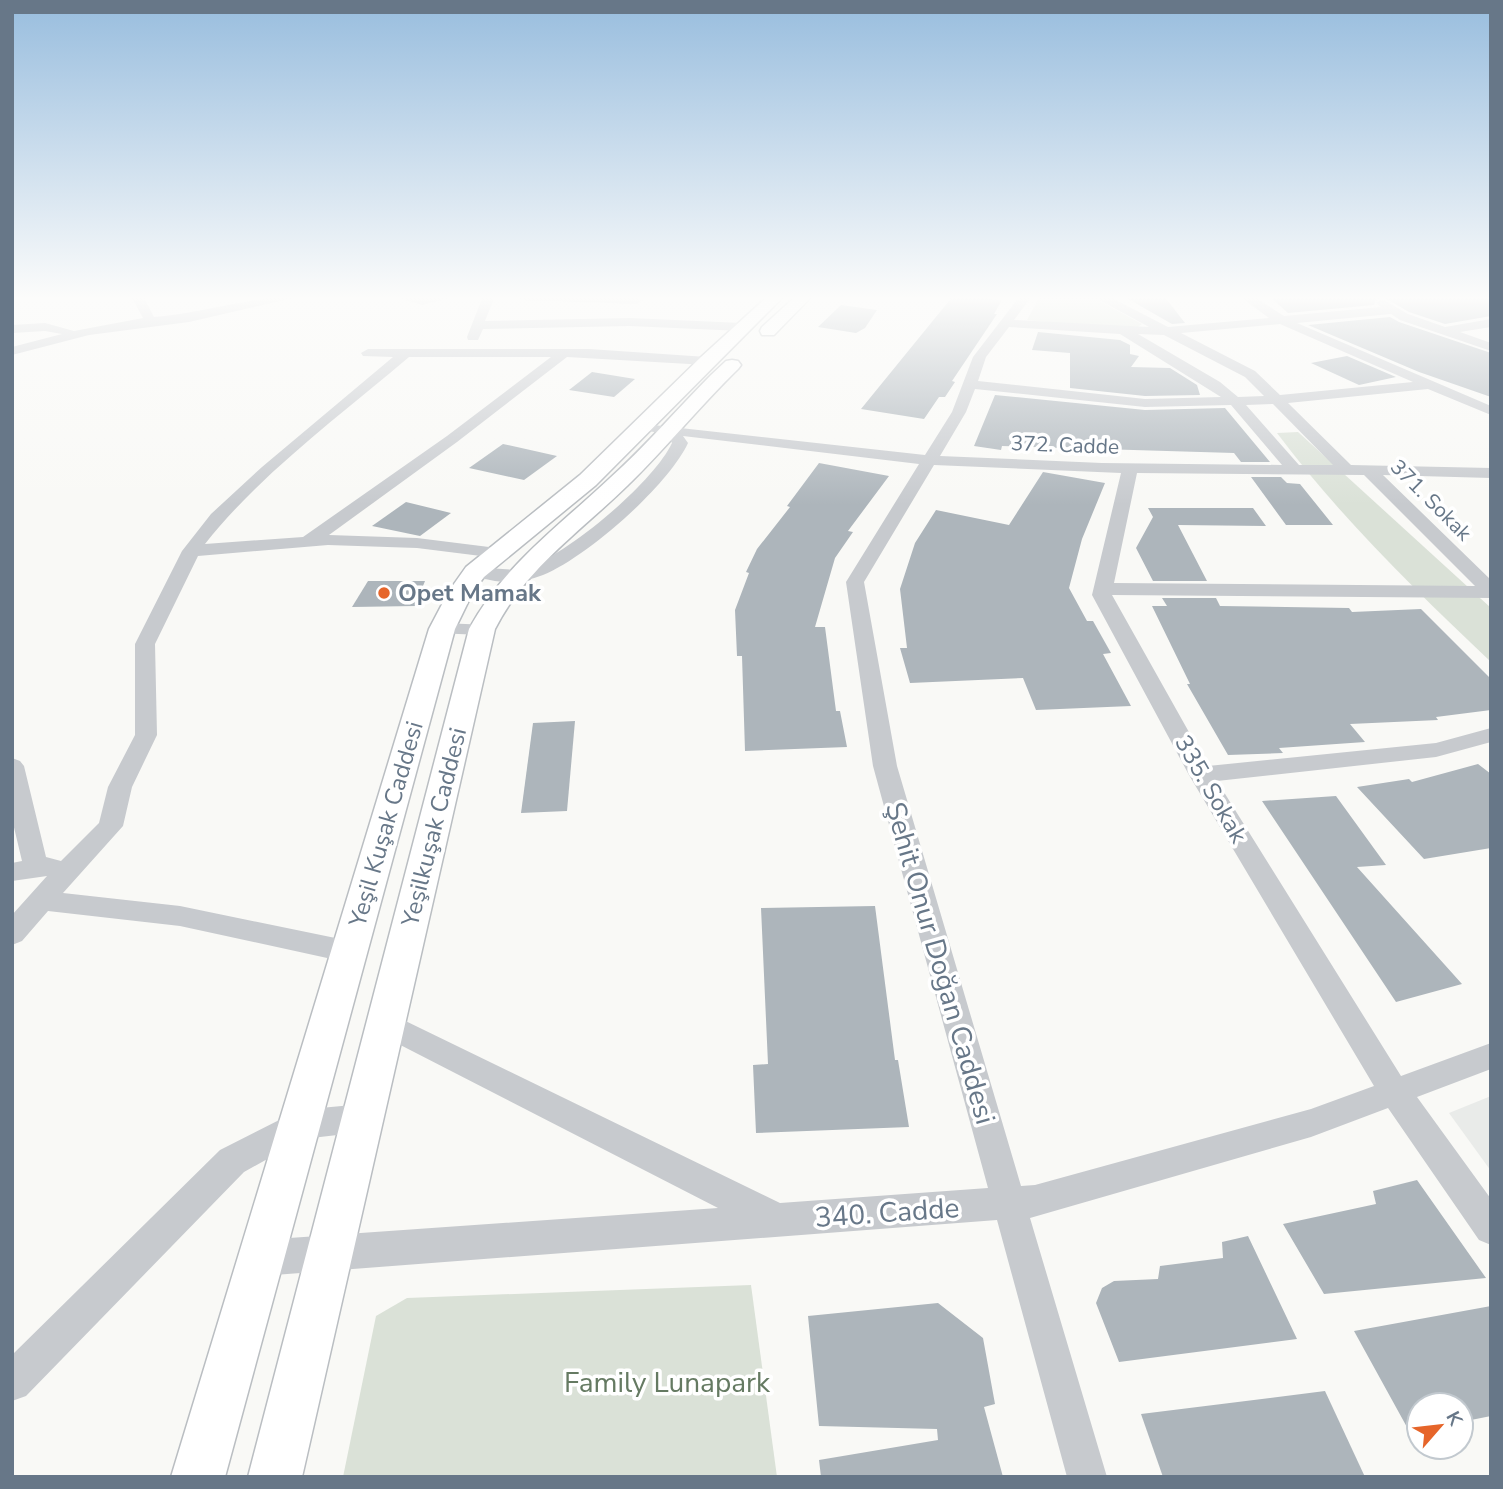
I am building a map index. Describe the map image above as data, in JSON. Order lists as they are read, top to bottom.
{
  "streets": {
    "main road": ["Yeşil Kuşak Caddesi", "Yeşilkuşak Caddesi"],
    "street": [
      "372. Cadde",
      "371. Sokak",
      "335. Sokak",
      "Şehit Onur Doğan Caddesi",
      "340. Cadde"
    ]
  },
  "crossings": [
    ["372. Cadde", "371. Sokak"],
    ["372. Cadde", "Yeşilkuşak Caddesi"],
    ["372. Cadde", "Şehit Onur Doğan Caddesi"],
    ["335. Sokak", "340. Cadde"],
    ["Yeşil Kuşak Caddesi", "Yeşilkuşak Caddesi"],
    ["Yeşil Kuşak Caddesi", "340. Cadde"],
    ["Yeşilkuşak Caddesi", "340. Cadde"],
    ["Şehit Onur Doğan Caddesi", "340. Cadde"]
  ],
  "parks": ["Family Lunapark"],
  "places": ["Opet Mamak"],
  "north": "top right"
}
